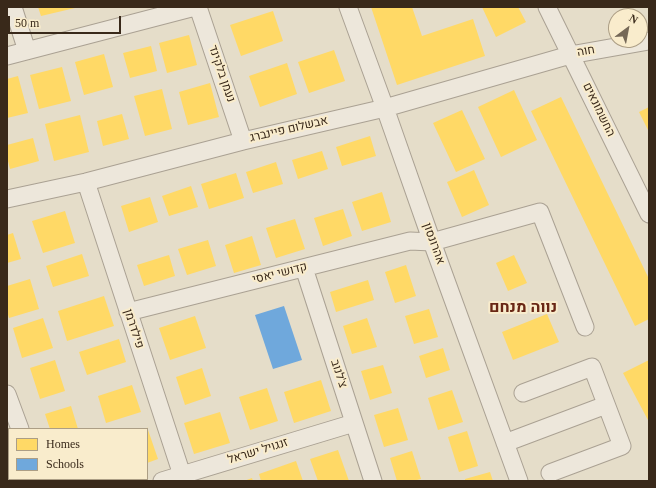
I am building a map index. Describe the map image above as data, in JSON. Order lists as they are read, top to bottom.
{
  "streets": {
    "street": [
      "חוה",
      "נעמן בלקינד",
      "החשמונאים",
      "אבשלום פיינברג",
      "אהרונסון",
      "קדושי יאסי",
      "פילדרמן",
      "צ'לנוב",
      "זנגויל ישראל"
    ]
  },
  "crossings": [
    ["חוה", "החשמונאים"],
    ["חוה", "אבשלום פיינברג"],
    ["נעמן בלקינד", "אבשלום פיינברג"],
    ["החשמונאים", "אבשלום פיינברג"],
    ["אבשלום פיינברג", "אהרונסון"],
    ["אבשלום פיינברג", "פילדרמן"],
    ["אהרונסון", "קדושי יאסי"],
    ["קדושי יאסי", "פילדרמן"],
    ["קדושי יאסי", "צ'לנוב"],
    ["פילדרמן", "זנגויל ישראל"],
    ["צ'לנוב", "זנגויל ישראל"]
  ],
  "districts": ["נווה מנחם"],
  "legend": ["Homes", "Schools"],
  "scale_bar": "50 m",
  "north": "top right"
}
